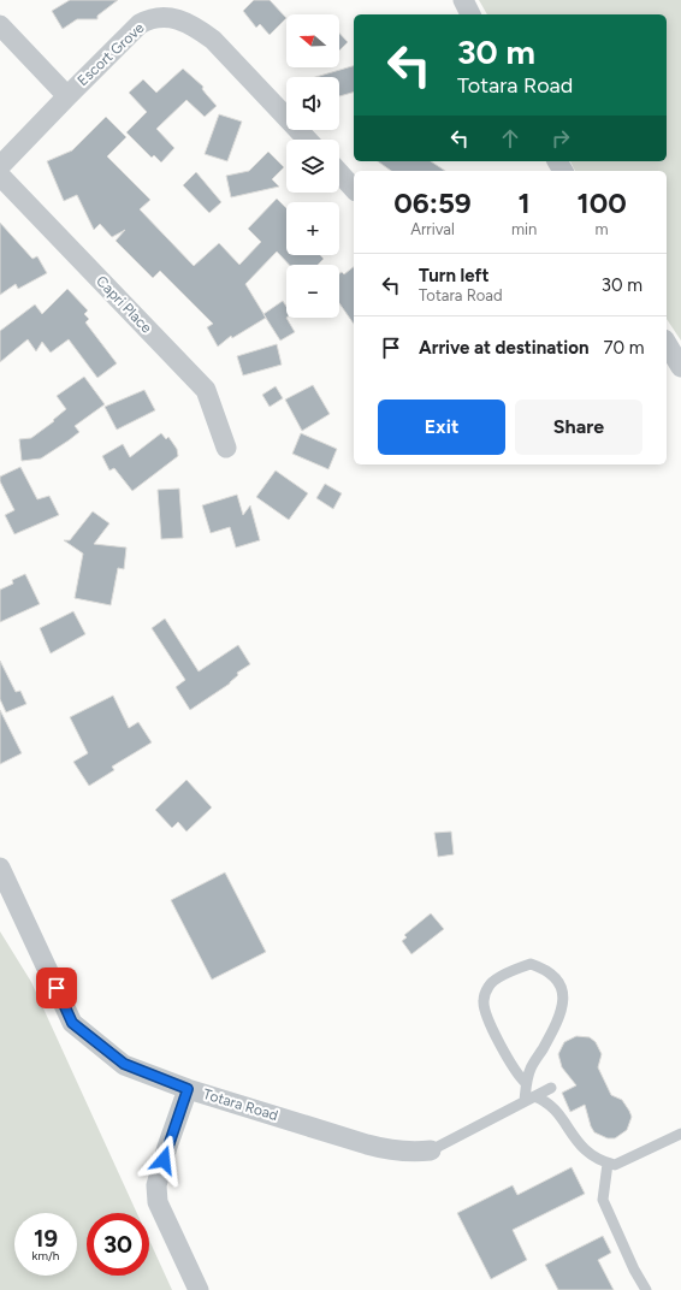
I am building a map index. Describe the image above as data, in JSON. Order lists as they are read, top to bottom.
{
  "streets": {
    "street": ["Escort Grove", "Capri Place", "Totara Road"]
  },
  "north": "left",
  "page": {
    "map_buttons": ["+", "−"],
    "turn": ["30 m", "Totara Road"],
    "eta": [
      "06:59",
      "Arrival",
      "1",
      "min",
      "100",
      "m"
    ],
    "list": [
      {
        "name": "Turn left",
        "note": "Totara Road",
        "value": "30 m"
      },
      {
        "name": "Arrive at destination",
        "value": "70 m"
      }
    ],
    "buttons": ["Exit", "Share"],
    "speed": "19 km/h",
    "limit": "30"
  }
}
